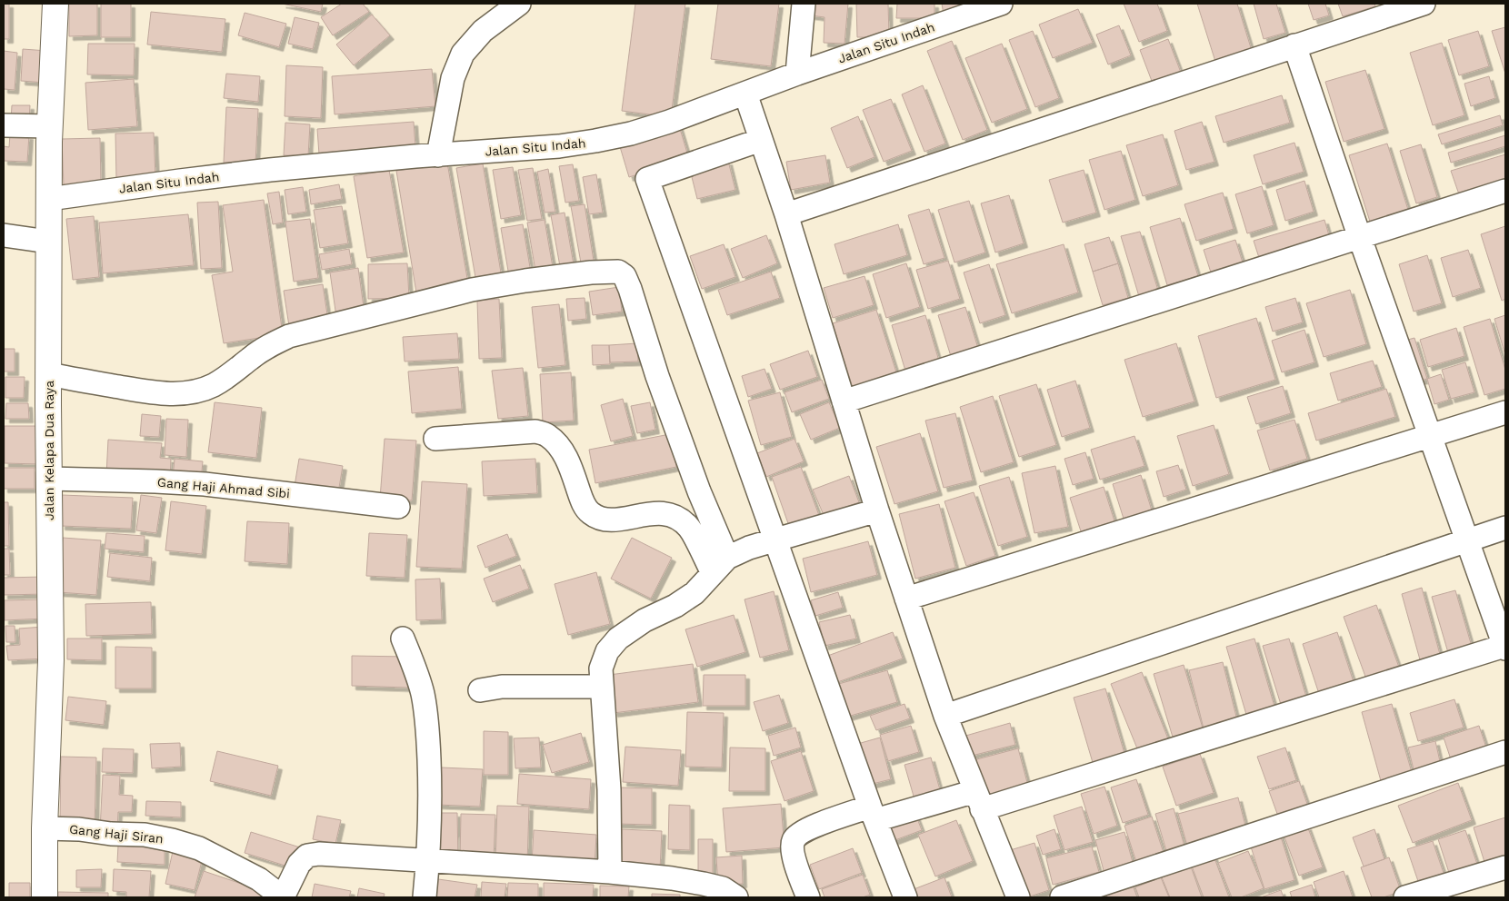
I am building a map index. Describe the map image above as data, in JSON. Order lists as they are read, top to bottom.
{
  "streets": {
    "main road": ["Jalan Kelapa Dua Raya"],
    "street": ["Jalan Situ Indah", "Gang Haji Ahmad Sibi", "Gang Haji Siran"]
  },
  "crossings": [
    ["Jalan Situ Indah", "Jalan Kelapa Dua Raya"],
    ["Jalan Kelapa Dua Raya", "Gang Haji Ahmad Sibi"],
    ["Jalan Kelapa Dua Raya", "Gang Haji Siran"]
  ]
}
